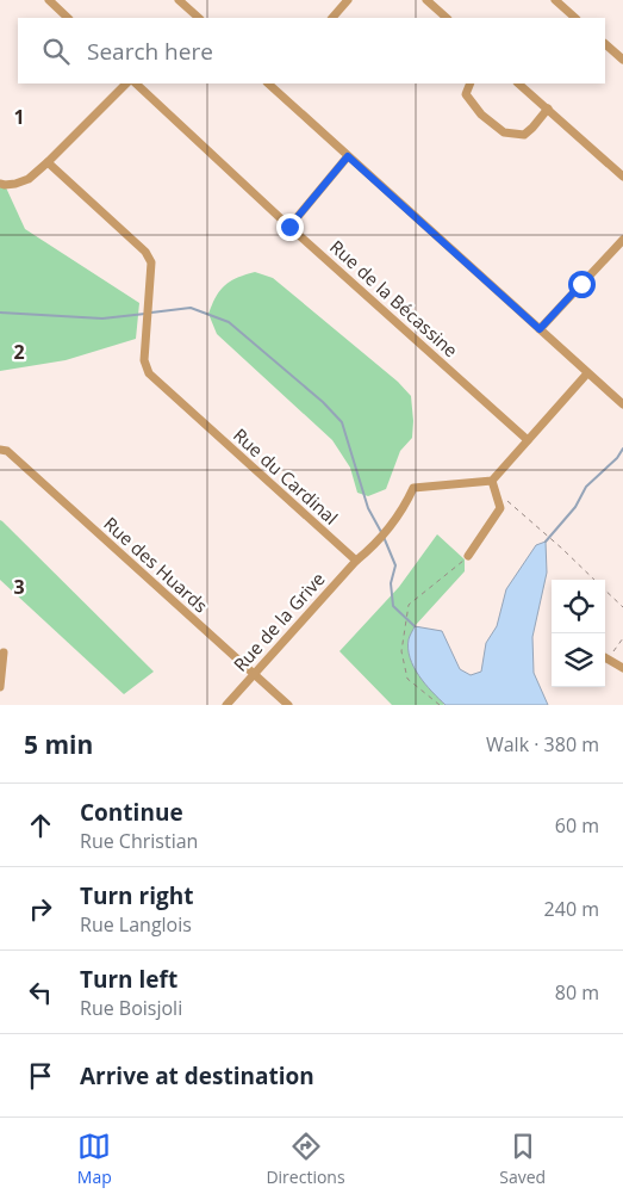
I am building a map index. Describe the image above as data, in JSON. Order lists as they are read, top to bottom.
{
  "streets": {
    "street": [
      "Rue de la Bécassine",
      "Rue du Cardinal",
      "Rue des Huards",
      "Rue de la Grive"
    ]
  },
  "crossings": [
    ["Rue du Cardinal", "Rue de la Grive"],
    ["Rue des Huards", "Rue de la Grive"]
  ],
  "page": {
    "search": "Search here",
    "heading": ["5 min", "Walk · 380 m"],
    "list": [
      ["Continue", "Rue Christian", "60 m"],
      ["Turn right", "Rue Langlois", "240 m"],
      ["Turn left", "Rue Boisjoli", "80 m"],
      "Arrive at destination"
    ],
    "nav": ["Map", "Directions", "Saved"]
  },
  "grid": {
    "rows": ["1", "2", "3"]
  }
}
